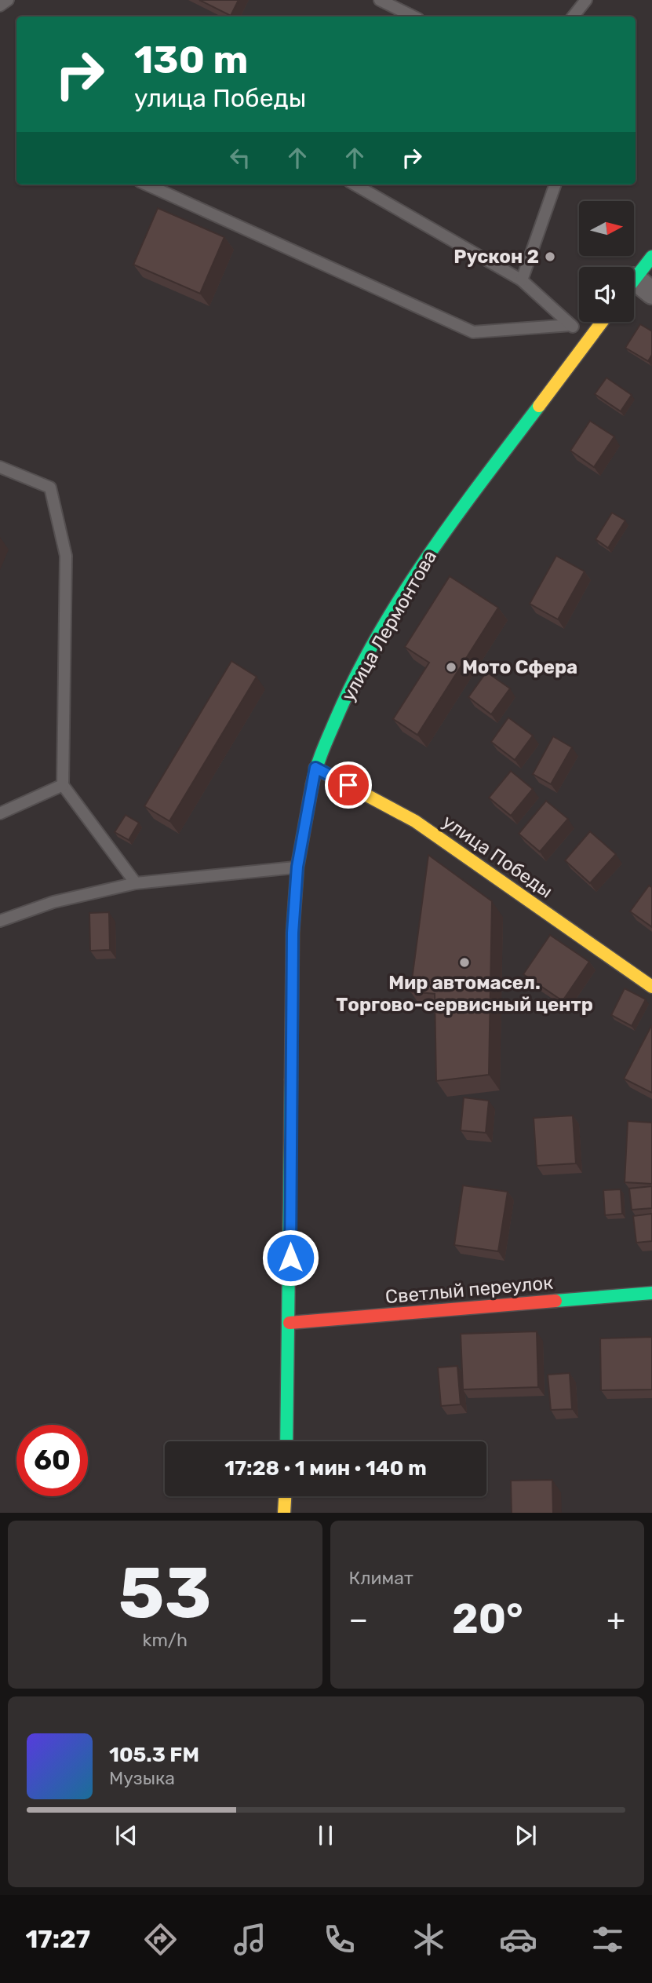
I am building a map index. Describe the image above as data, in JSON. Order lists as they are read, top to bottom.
{
  "streets": {
    "main road": ["улица Лермонтова", "улица Победы", "Светлый переулок"]
  },
  "crossings": [
    ["улица Лермонтова", "улица Победы"],
    ["улица Лермонтова", "Светлый переулок"]
  ],
  "places": ["Рускон 2", "Мото Сфера", "Мир автомасел. Торгово-сервисный центр"],
  "north": "right",
  "page": {
    "turn": ["130 m", "улица Победы"],
    "limit": "60",
    "trip": "17:28 · 1 мин · 140 m",
    "tile": [
      ["53", "km/h"],
      "Климат"
    ],
    "heat": ["−", "20°", "+"],
    "song": ["105.3 FM", "Музыка"],
    "tabs": "17:27"
  }
}
